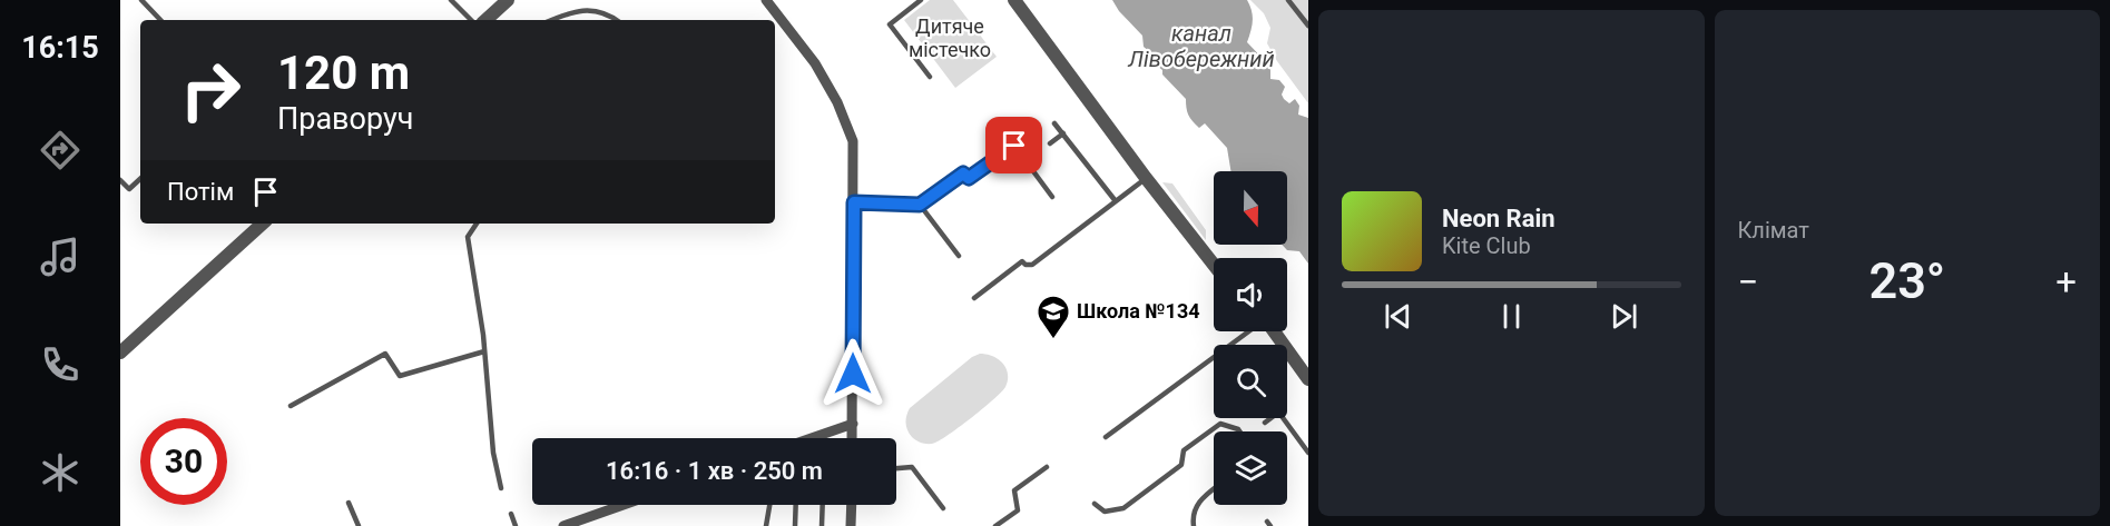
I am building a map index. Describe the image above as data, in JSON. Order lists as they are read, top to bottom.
{
  "water": ["канал Лівобережний"],
  "parks": ["Дитяче містечко"],
  "places": {
    "school or university": ["Школа №134"]
  },
  "north": "bottom",
  "page": {
    "tabs": "16:15",
    "tile": "Клімат",
    "turn": ["120 m", "Праворуч"],
    "then": "Потім",
    "song": ["Neon Rain", "Kite Club"],
    "heat": ["−", "23°", "+"],
    "limit": "30",
    "trip": "16:16 · 1 хв · 250 m"
  }
}
